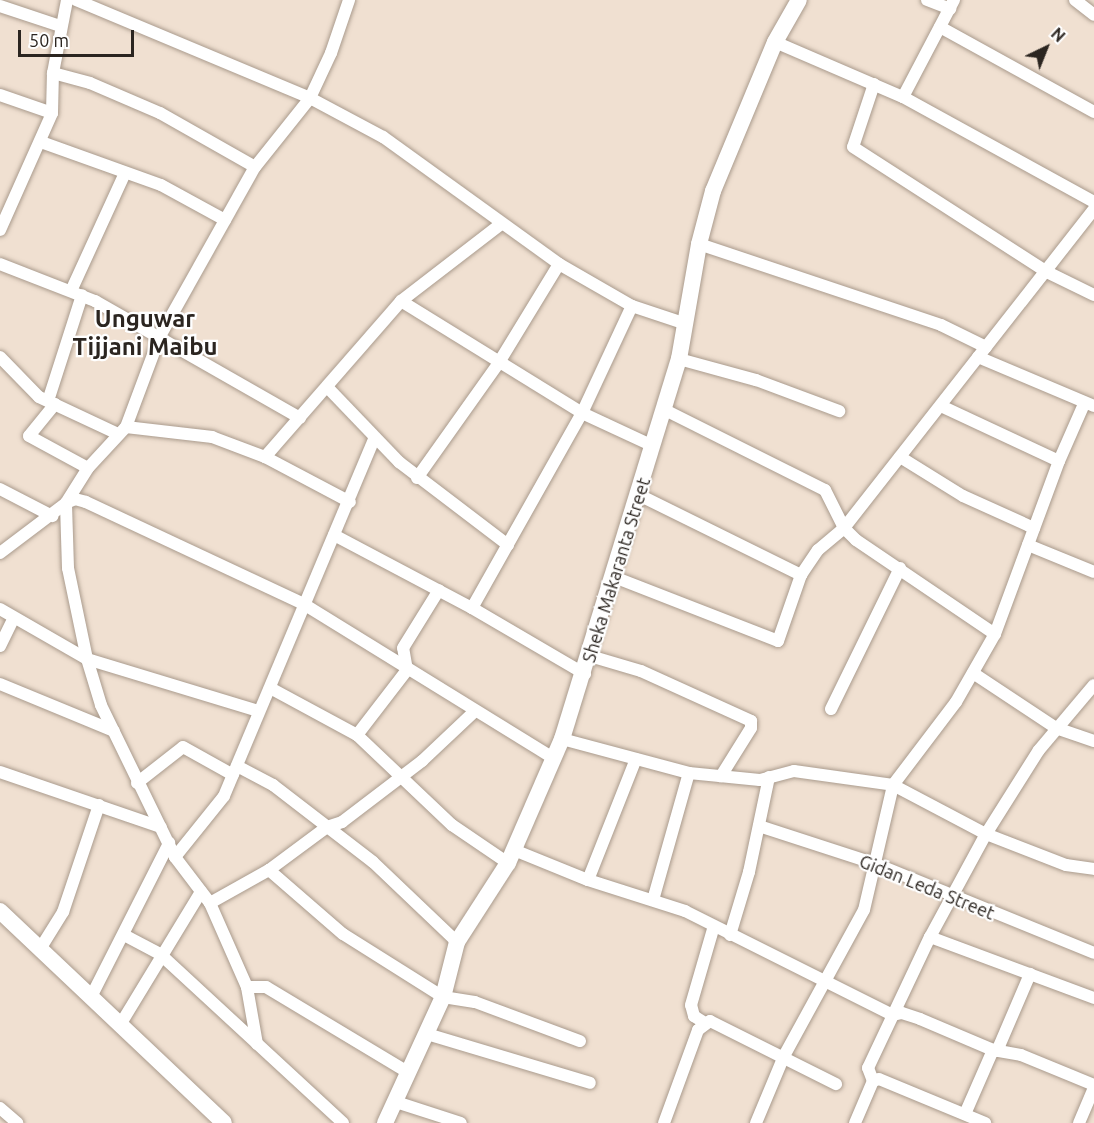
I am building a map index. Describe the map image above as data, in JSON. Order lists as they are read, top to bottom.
{
  "streets": {
    "street": ["Sheka Makaranta Street", "Gidan Leda Street"]
  },
  "districts": ["Unguwar Tijjani Maibu"],
  "scale_bar": "50 m",
  "north": "top right"
}
